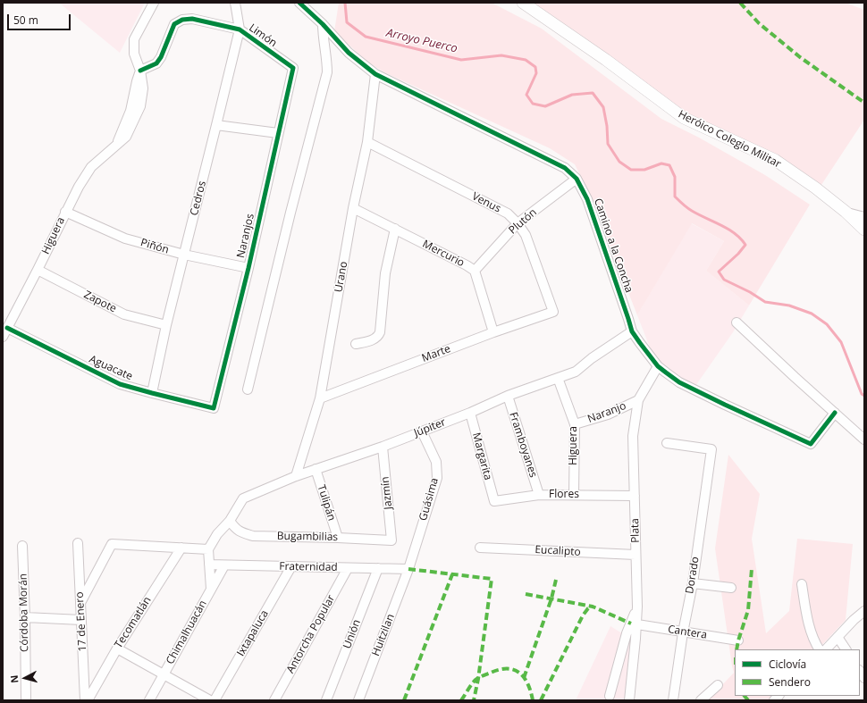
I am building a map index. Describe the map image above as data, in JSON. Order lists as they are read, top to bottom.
{
  "streets": {
    "street": [
      "Limón",
      "Heróico Colegio Militar",
      "Cedros",
      "Venus",
      "Plutón",
      "Higuera",
      "Naranjos",
      "Camino a la Concha",
      "Piñón",
      "Mercurio",
      "Urano",
      "Zapote",
      "Marte",
      "Aguacate",
      "Naranjo",
      "Júpiter",
      "Framboyanes",
      "Margarita",
      "Jazmín",
      "Flores",
      "Guásima",
      "Tulipán",
      "Plata",
      "Bugambilias",
      "Eucalipto",
      "Fraternidad",
      "Dorado",
      "Córdoba Morán",
      "17 de Enero",
      "Tecomatlán",
      "Chimalhuacán",
      "Cantera",
      "Ixtapaluca",
      "Antorcha Popular",
      "Unión",
      "Huitzilan"
    ]
  },
  "crossings": [
    ["Limón", "Cedros"],
    ["Limón", "Higuera"],
    ["Limón", "Naranjos"],
    ["Cedros", "Piñón"],
    ["Cedros", "Zapote"],
    ["Cedros", "Aguacate"],
    ["Venus", "Plutón"],
    ["Venus", "Urano"],
    ["Venus", "Marte"],
    ["Plutón", "Camino a la Concha"],
    ["Plutón", "Mercurio"],
    ["Higuera", "Piñón"],
    ["Higuera", "Zapote"],
    ["Higuera", "Aguacate"],
    ["Higuera", "Naranjo"],
    ["Higuera", "Júpiter"],
    ["Higuera", "Flores"],
    ["Naranjos", "Piñón"],
    ["Naranjos", "Aguacate"],
    ["Camino a la Concha", "Urano"],
    ["Camino a la Concha", "Júpiter"],
    ["Camino a la Concha", "Plata"],
    ["Mercurio", "Urano"],
    ["Mercurio", "Marte"],
    ["Urano", "Marte"],
    ["Urano", "Júpiter"],
    ["Naranjo", "Plata"],
    ["Júpiter", "Framboyanes"],
    ["Júpiter", "Margarita"],
    ["Júpiter", "Jazmín"],
    ["Júpiter", "Guásima"],
    ["Júpiter", "Tulipán"],
    ["Júpiter", "Bugambilias"],
    ["Framboyanes", "Flores"],
    ["Margarita", "Flores"],
    ["Jazmín", "Bugambilias"],
    ["Flores", "Plata"],
    ["Guásima", "Fraternidad"],
    ["Guásima", "Huitzilan"],
    ["Tulipán", "Bugambilias"],
    ["Plata", "Eucalipto"],
    ["Plata", "Cantera"],
    ["Fraternidad", "Chimalhuacán"],
    ["Fraternidad", "Ixtapaluca"],
    ["Fraternidad", "Antorcha Popular"],
    ["Fraternidad", "Unión"],
    ["Fraternidad", "Huitzilan"],
    ["Dorado", "Cantera"]
  ],
  "water": ["Arroyo Puerco"],
  "legend": ["Ciclovía", "Sendero"],
  "scale_bar": "50 m",
  "north": "left"
}
